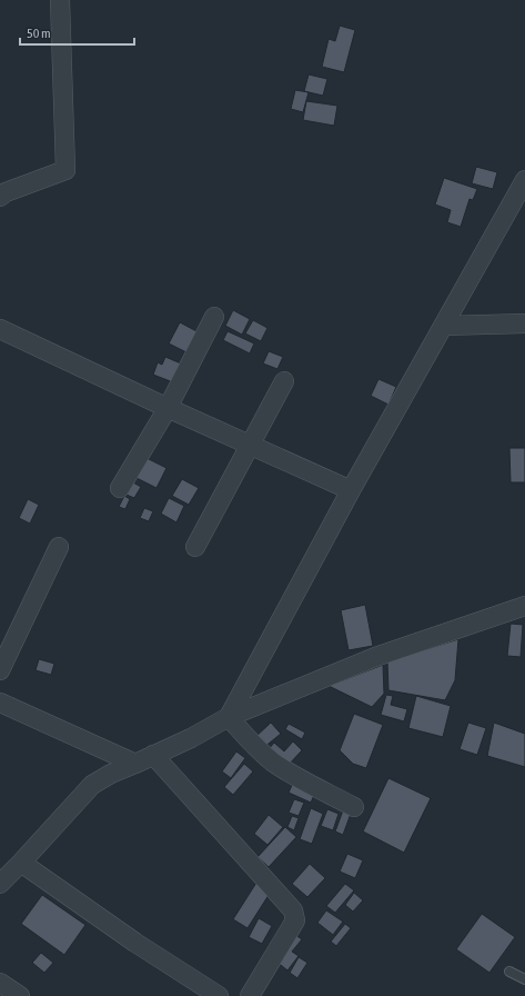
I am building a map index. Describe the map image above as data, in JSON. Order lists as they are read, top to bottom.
{
  "scale_bar": "50 m"
}
